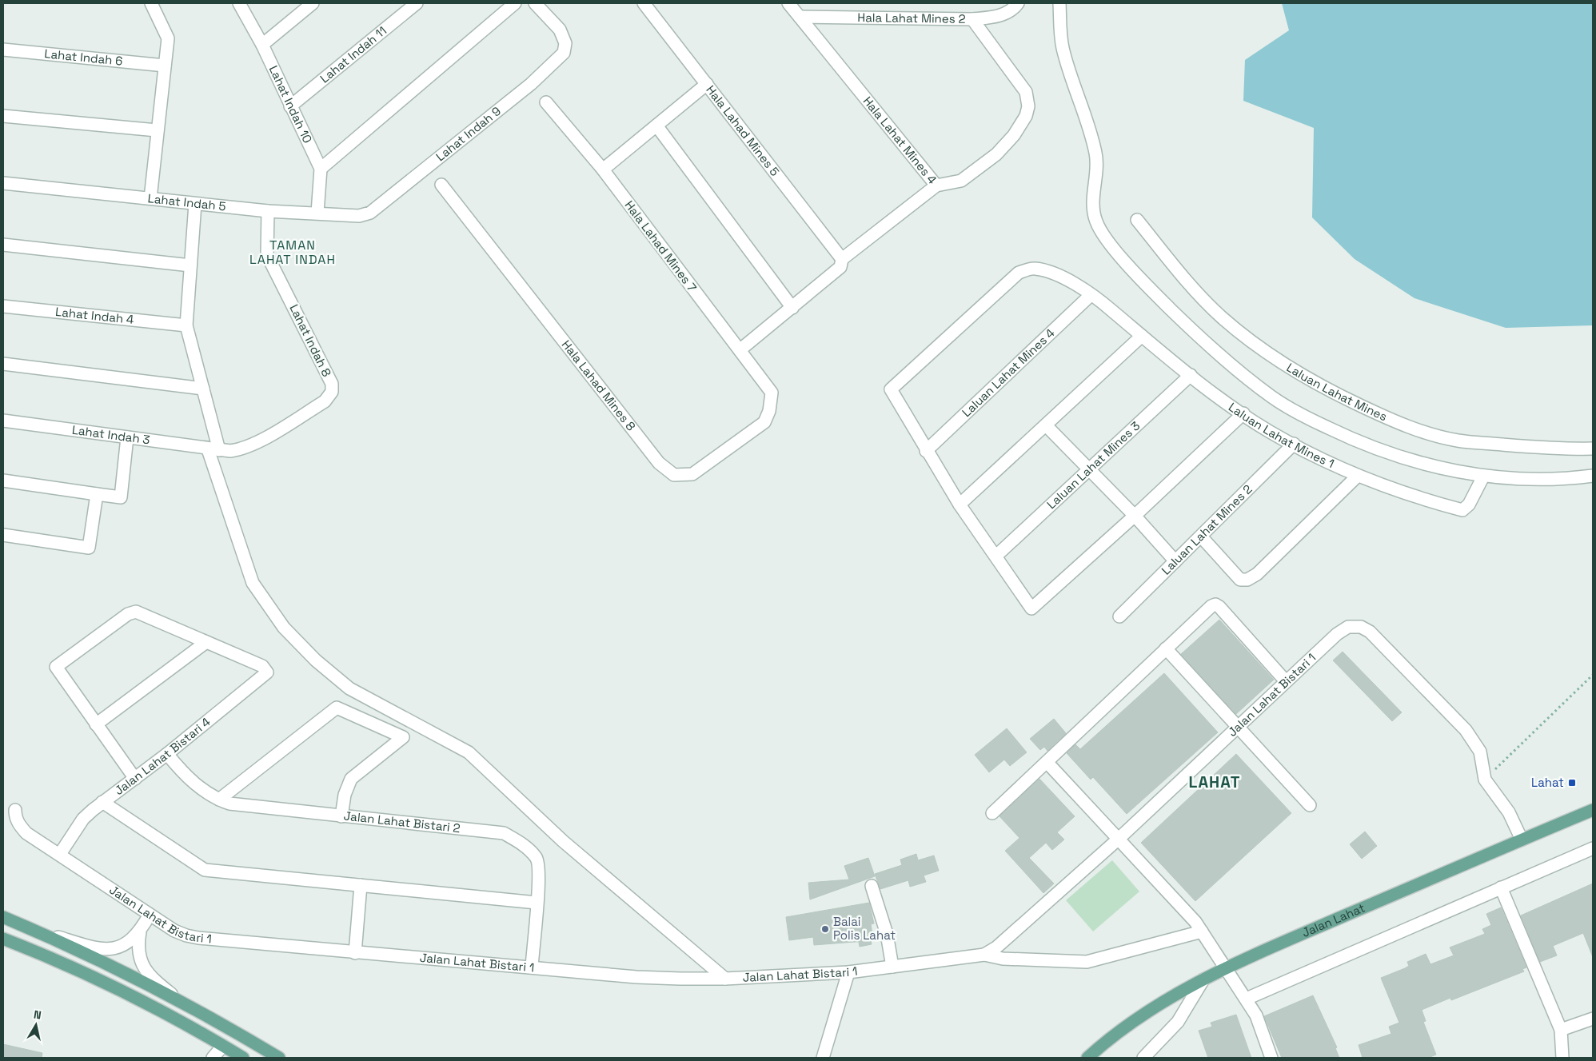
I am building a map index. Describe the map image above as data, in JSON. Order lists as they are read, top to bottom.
{
  "streets": {
    "main road": ["Jalan Lahat"],
    "street": [
      "Hala Lahat Mines 2",
      "Lahat Indah 11",
      "Lahat Indah 6",
      "Lahat Indah 10",
      "Hala Lahad Mines 5",
      "Lahat Indah 9",
      "Hala Lahat Mines 4",
      "Lahat Indah 5",
      "Hala Lahad Mines 7",
      "Lahat Indah 4",
      "Lahat Indah 8",
      "Laluan Lahat Mines 4",
      "Hala Lahad Mines 8",
      "Laluan Lahat Mines",
      "Laluan Lahat Mines 1",
      "Lahat Indah 3",
      "Laluan Lahat Mines 3",
      "Laluan Lahat Mines 2",
      "Jalan Lahat Bistari 1",
      "Jalan Lahat Bistari 4",
      "Jalan Lahat Bistari 2"
    ]
  },
  "crossings": [
    ["Hala Lahat Mines 2", "Hala Lahat Mines 4"],
    ["Lahat Indah 11", "Lahat Indah 10"],
    ["Hala Lahad Mines 5", "Hala Lahat Mines 4"],
    ["Lahat Indah 9", "Lahat Indah 5"],
    ["Hala Lahat Mines 4", "Hala Lahad Mines 7"],
    ["Lahat Indah 5", "Lahat Indah 8"],
    ["Hala Lahad Mines 7", "Hala Lahad Mines 8"],
    ["Lahat Indah 8", "Lahat Indah 3"],
    ["Laluan Lahat Mines 4", "Laluan Lahat Mines 1"],
    ["Laluan Lahat Mines 1", "Laluan Lahat Mines 3"],
    ["Laluan Lahat Mines 1", "Laluan Lahat Mines 2"],
    ["Jalan Lahat Bistari 1", "Jalan Lahat Bistari 4"],
    ["Jalan Lahat Bistari 1", "Jalan Lahat Bistari 2"],
    ["Jalan Lahat Bistari 1", "Jalan Lahat"],
    ["Jalan Lahat Bistari 4", "Jalan Lahat Bistari 2"]
  ],
  "districts": ["TAMAN LAHAT INDAH", "LAHAT"],
  "places": {
    "transit": ["Lahat"],
    "other": ["Balai Polis Lahat"]
  },
  "north": "top"
}
